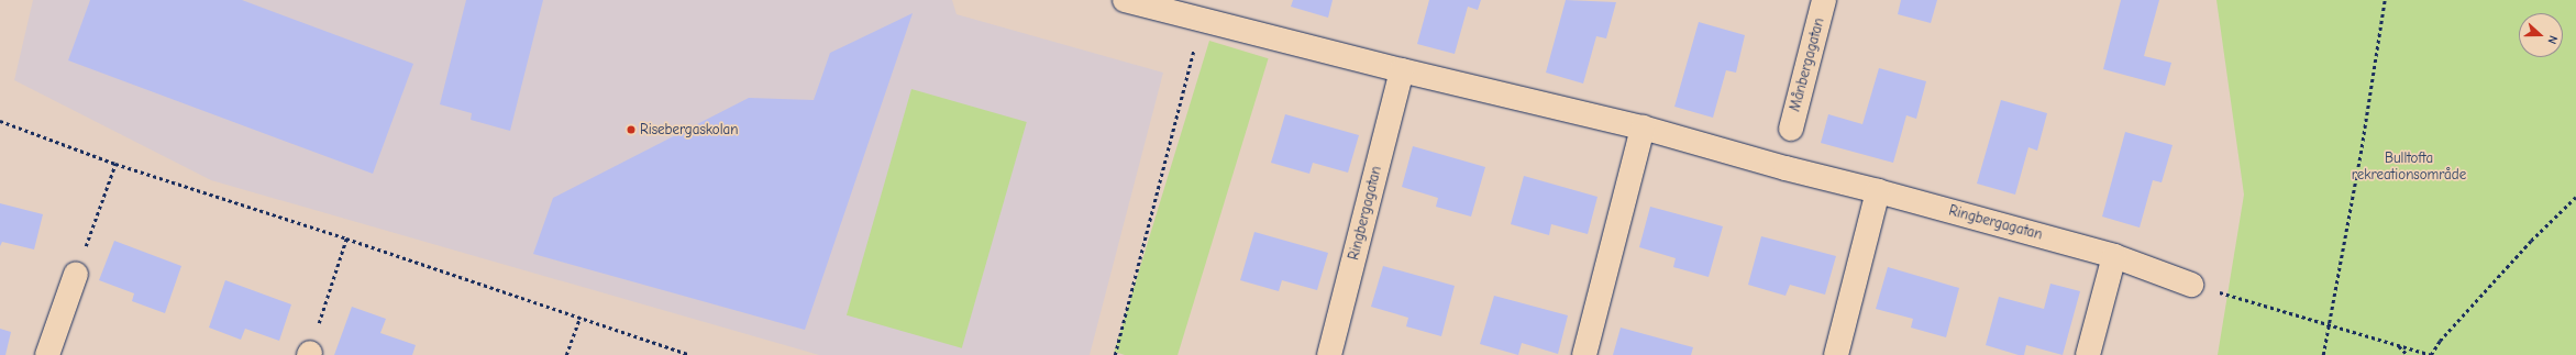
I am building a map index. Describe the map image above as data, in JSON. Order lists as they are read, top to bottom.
{
  "streets": {
    "street": ["Månbergagatan", "Ringbergagatan"]
  },
  "parks": ["Bulltofta rekreationsområde"],
  "places": ["Risebergaskolan"],
  "north": "right"
}
